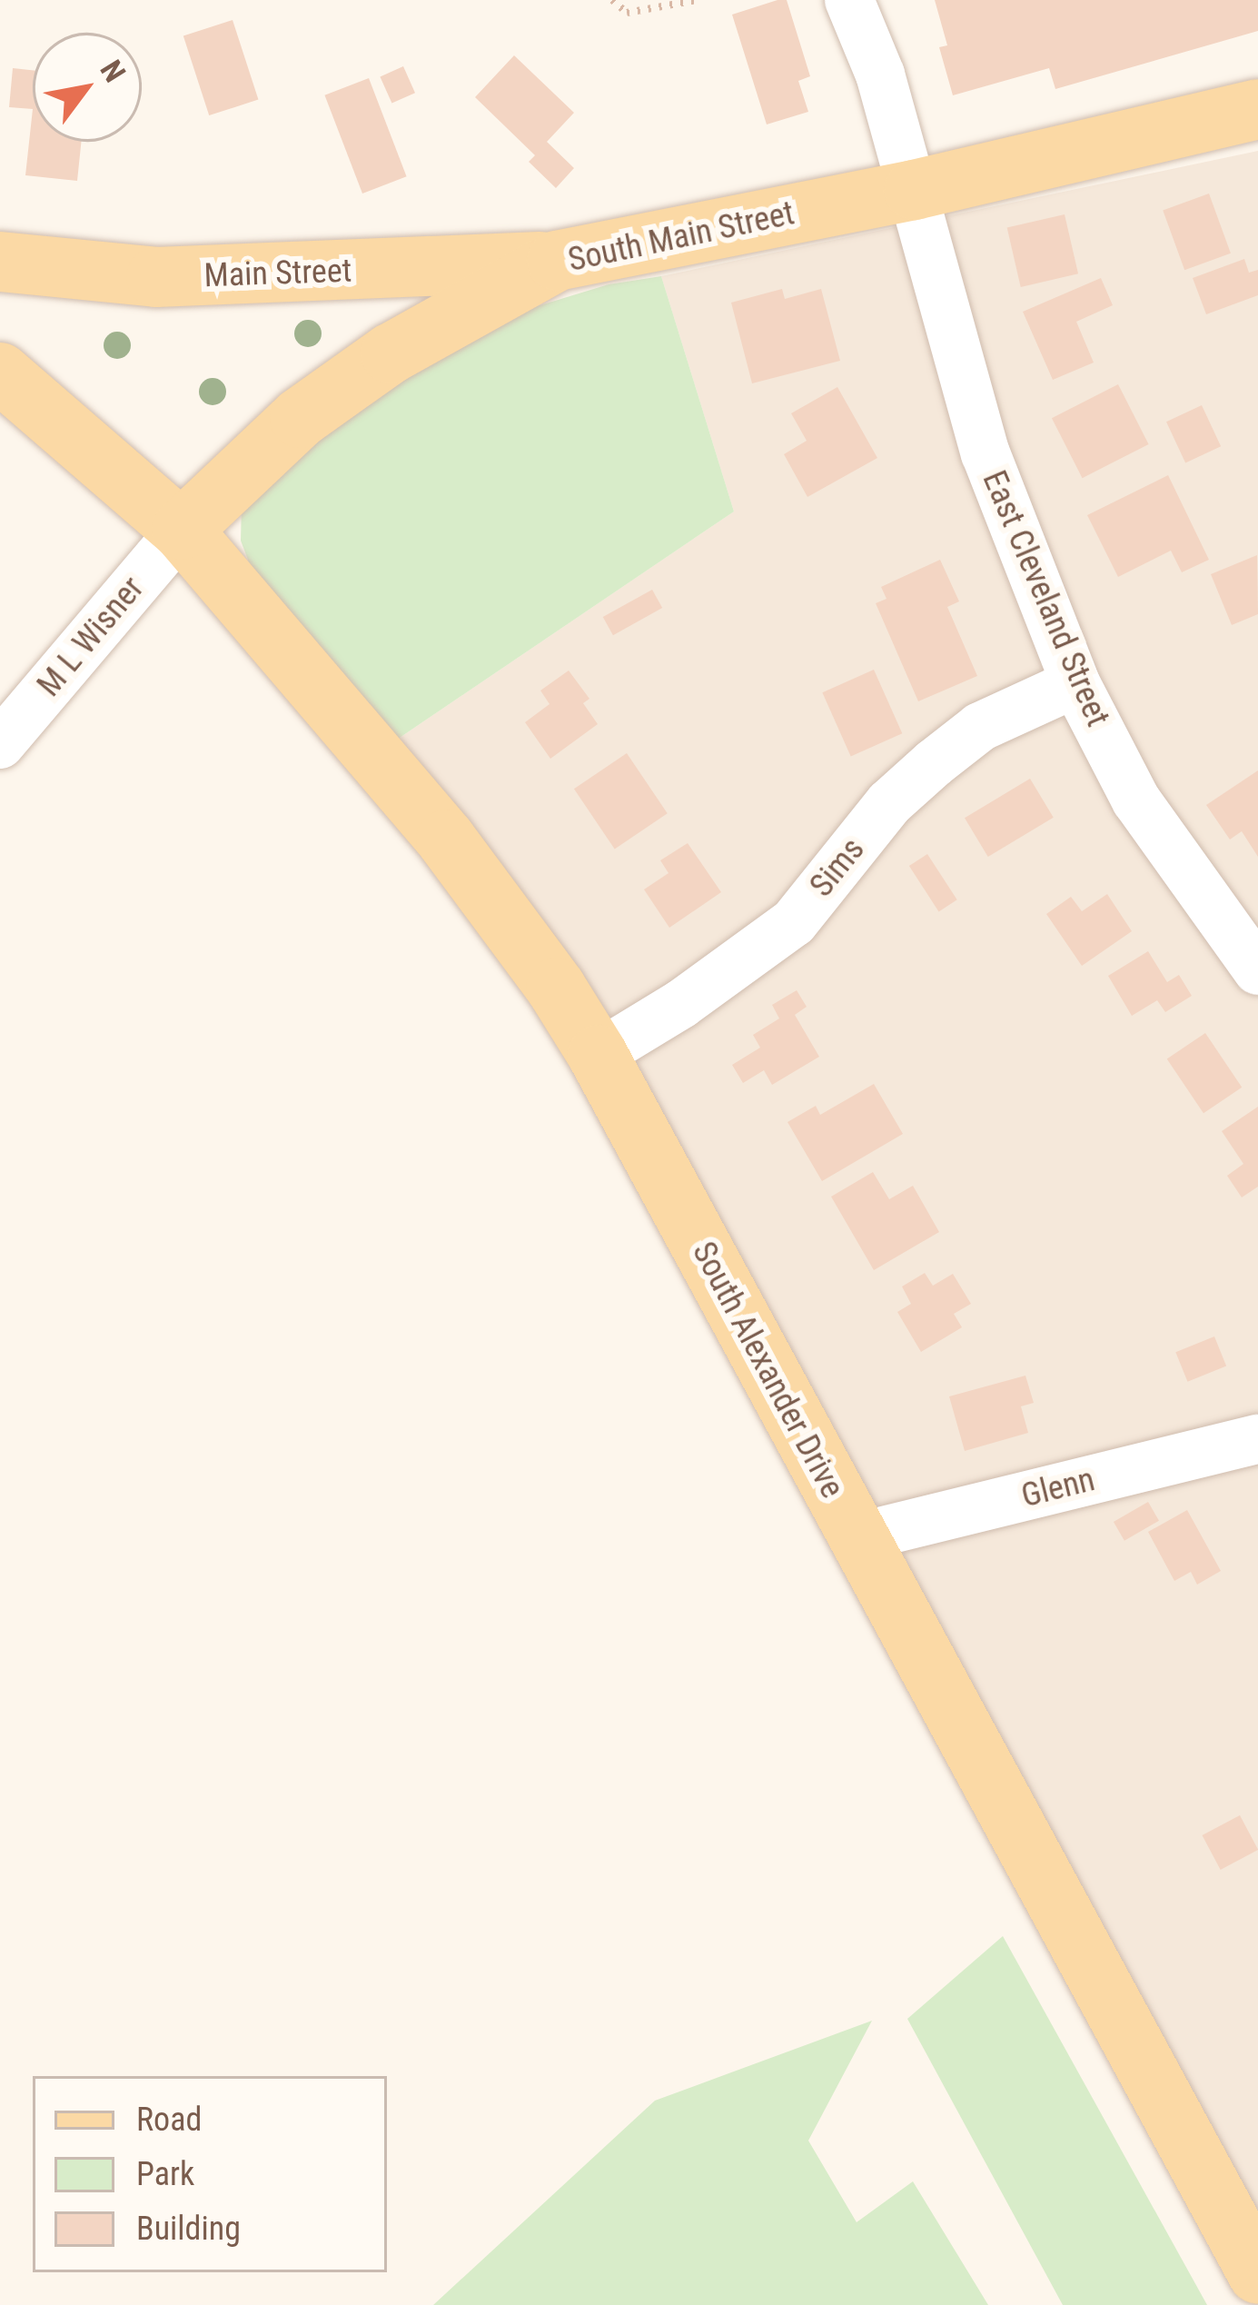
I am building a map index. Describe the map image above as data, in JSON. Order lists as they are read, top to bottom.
{
  "streets": {
    "main road": ["South Main Street", "Main Street", "South Alexander Drive"],
    "street": [
      "East Cleveland Street",
      "M L Wisner",
      "Sims",
      "Glenn"
    ]
  },
  "crossings": [
    ["South Main Street", "Main Street"],
    ["South Main Street", "East Cleveland Street"],
    ["South Main Street", "M L Wisner"],
    ["South Main Street", "South Alexander Drive"],
    ["East Cleveland Street", "Sims"],
    ["M L Wisner", "South Alexander Drive"],
    ["Sims", "South Alexander Drive"],
    ["South Alexander Drive", "Glenn"]
  ],
  "legend": ["Road", "Park", "Building"],
  "north": "top right"
}
